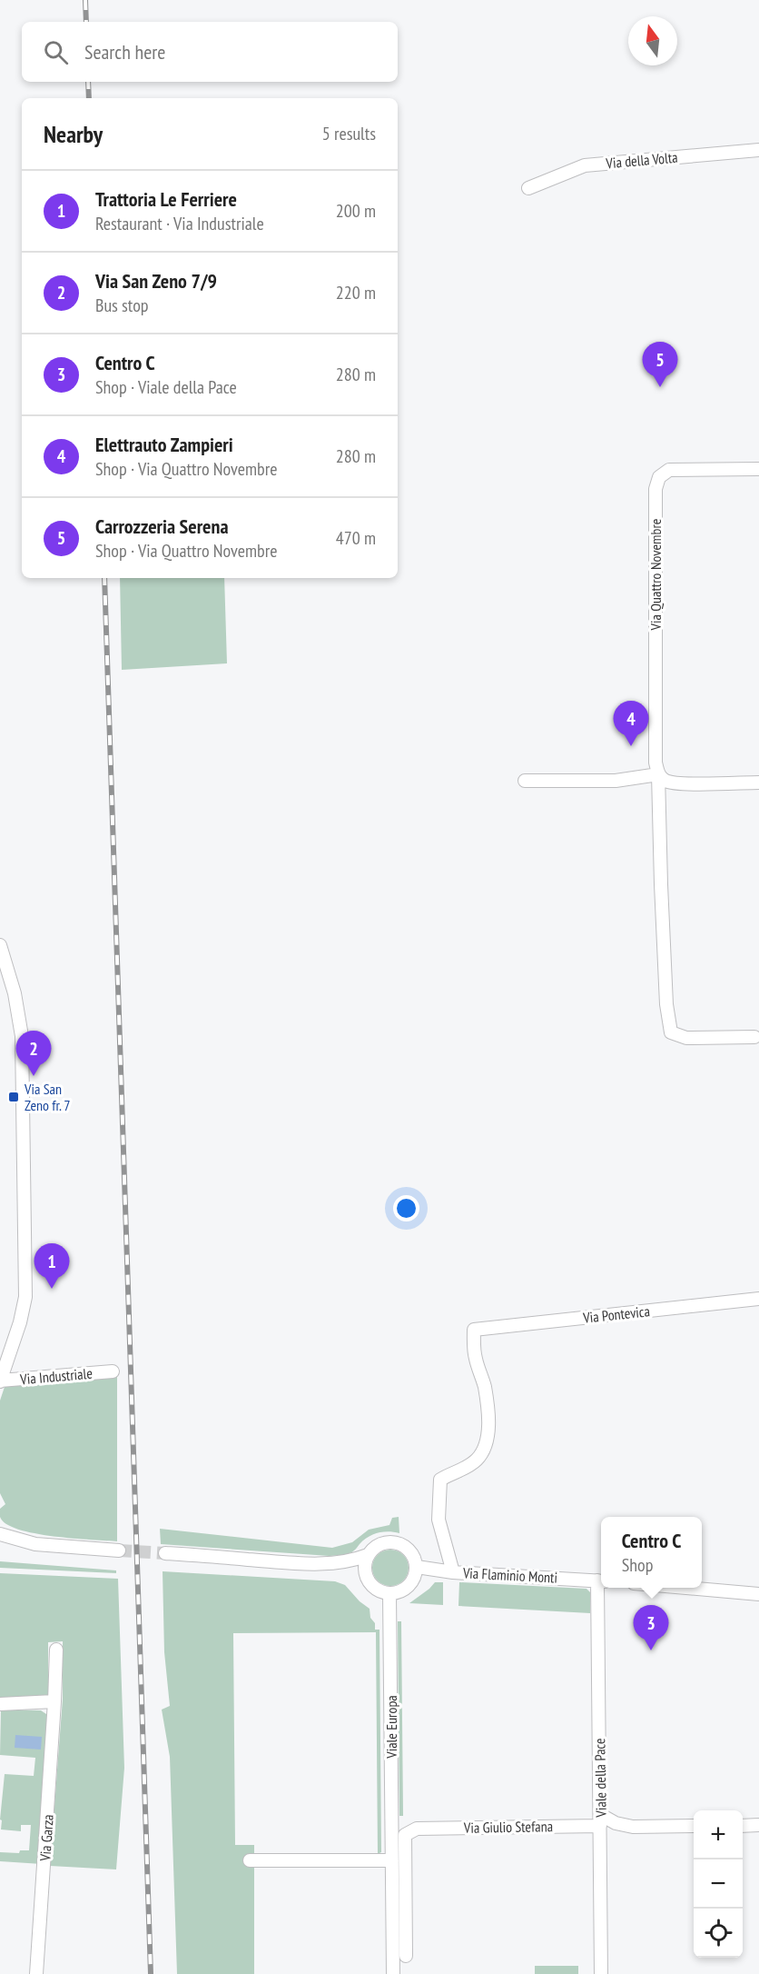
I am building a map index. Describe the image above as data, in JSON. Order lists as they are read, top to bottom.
{
  "streets": {
    "street": [
      "Via della Volta",
      "Via Quattro Novembre",
      "Via Pontevica",
      "Via Industriale",
      "Via Flaminio Monti",
      "Viale Europa",
      "Viale della Pace",
      "Via Giulio Stefana",
      "Via Garza"
    ]
  },
  "crossings": [
    ["Via Pontevica", "Via Flaminio Monti"],
    ["Via Flaminio Monti", "Viale Europa"],
    ["Via Flaminio Monti", "Viale della Pace"],
    ["Viale della Pace", "Via Giulio Stefana"]
  ],
  "places": {
    "transit": ["Via San Zeno fr. 7"]
  },
  "north": "top",
  "page": {
    "search": "Search here",
    "heading": ["Nearby", "5 results"],
    "list": [
      {
        "mark": "1",
        "name": "Trattoria Le Ferriere",
        "note": "Restaurant · Via Industriale",
        "value": "200 m"
      },
      {
        "mark": "2",
        "name": "Via San Zeno 7/9",
        "note": "Bus stop",
        "value": "220 m"
      },
      {
        "mark": "3",
        "name": "Centro C",
        "note": "Shop · Viale della Pace",
        "value": "280 m"
      },
      {
        "mark": "4",
        "name": "Elettrauto Zampieri",
        "note": "Shop · Via Quattro Novembre",
        "value": "280 m"
      },
      {
        "mark": "5",
        "name": "Carrozzeria Serena",
        "note": "Shop · Via Quattro Novembre",
        "value": "470 m"
      }
    ],
    "pins": [
      "5",
      "4",
      "2",
      "1",
      "3"
    ],
    "popup": ["Centro C", "Shop"],
    "map_buttons": ["+", "−"]
  }
}
